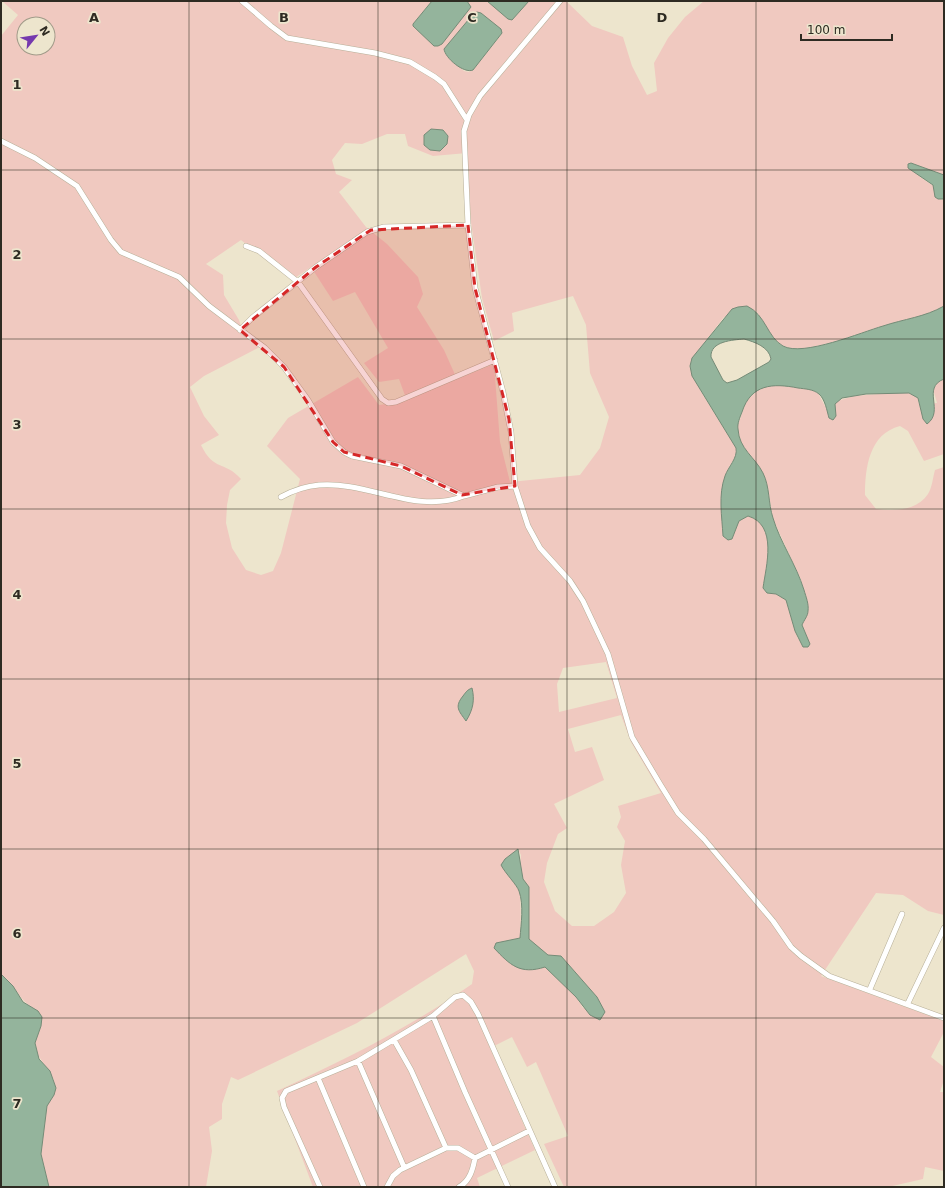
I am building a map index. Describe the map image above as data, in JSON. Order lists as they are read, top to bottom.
{
  "scale_bar": "100 m",
  "north": "top right",
  "grid": {
    "columns": [
      "A",
      "B",
      "C",
      "D"
    ],
    "rows": [
      "1",
      "2",
      "3",
      "4",
      "5",
      "6",
      "7"
    ]
  }
}
